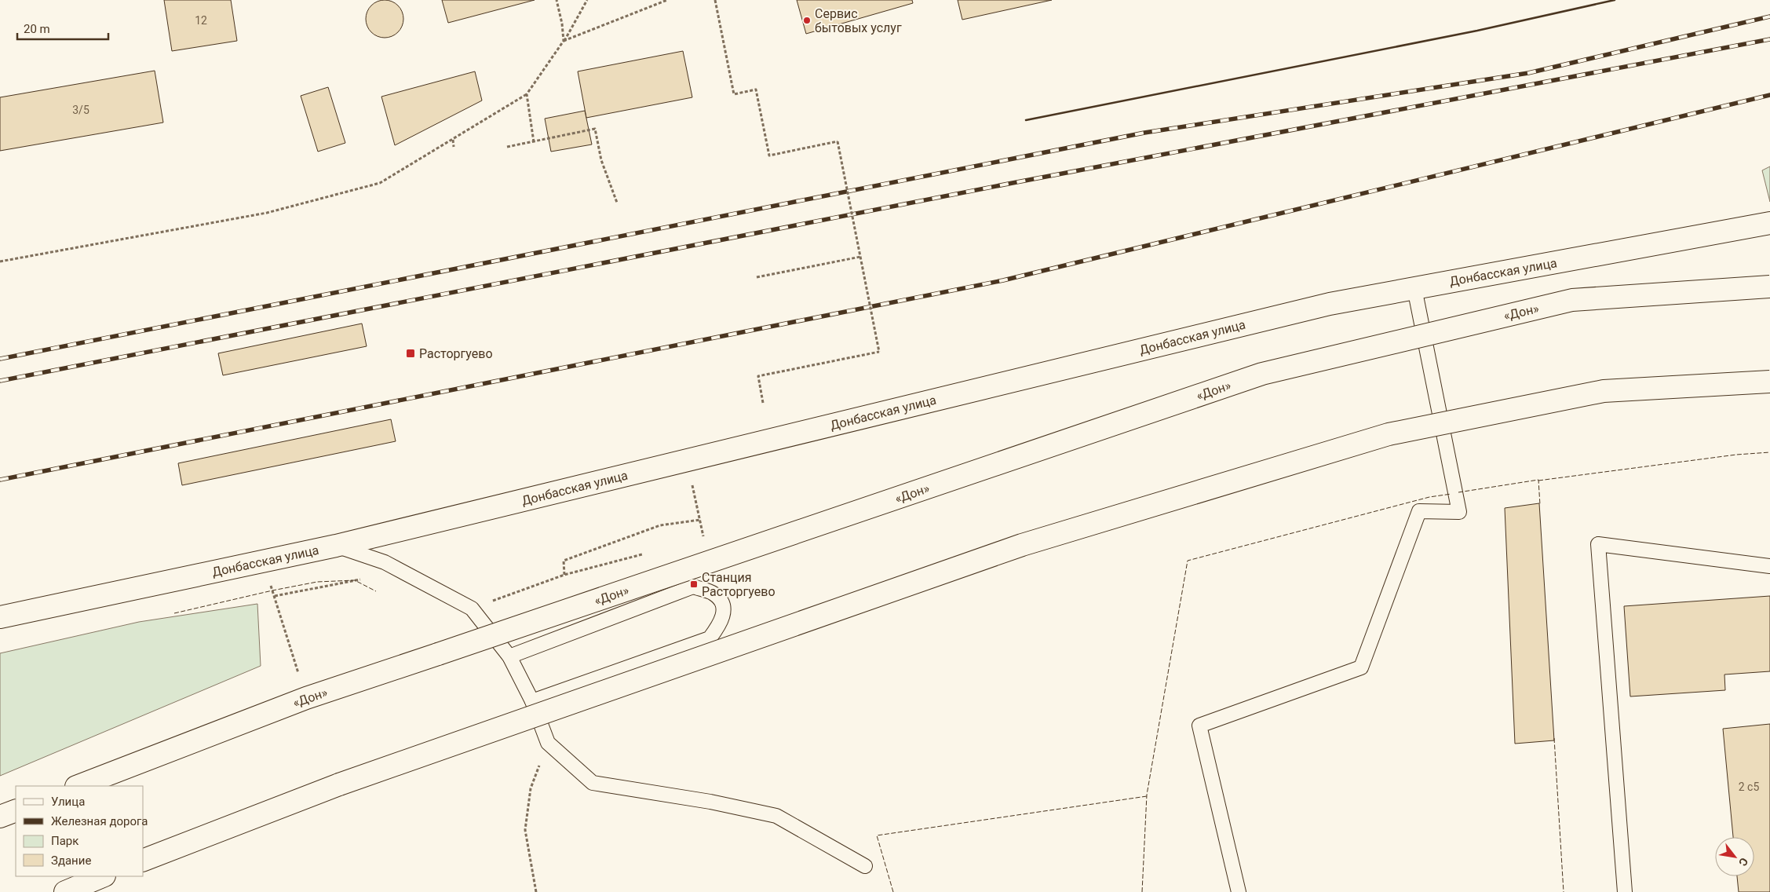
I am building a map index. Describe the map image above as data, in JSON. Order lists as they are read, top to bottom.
{
  "streets": {
    "main road": ["Донбасская улица", "«Дон»"]
  },
  "places": {
    "other": ["Сервис бытовых услуг"],
    "transit": ["Расторгуево", "Станция Расторгуево"]
  },
  "house_numbers": ["12", "3/5", "2 с5"],
  "legend": [
    "Улица",
    "Железная дорога",
    "Парк",
    "Здание"
  ],
  "scale_bar": "20 m",
  "north": "bottom right"
}
